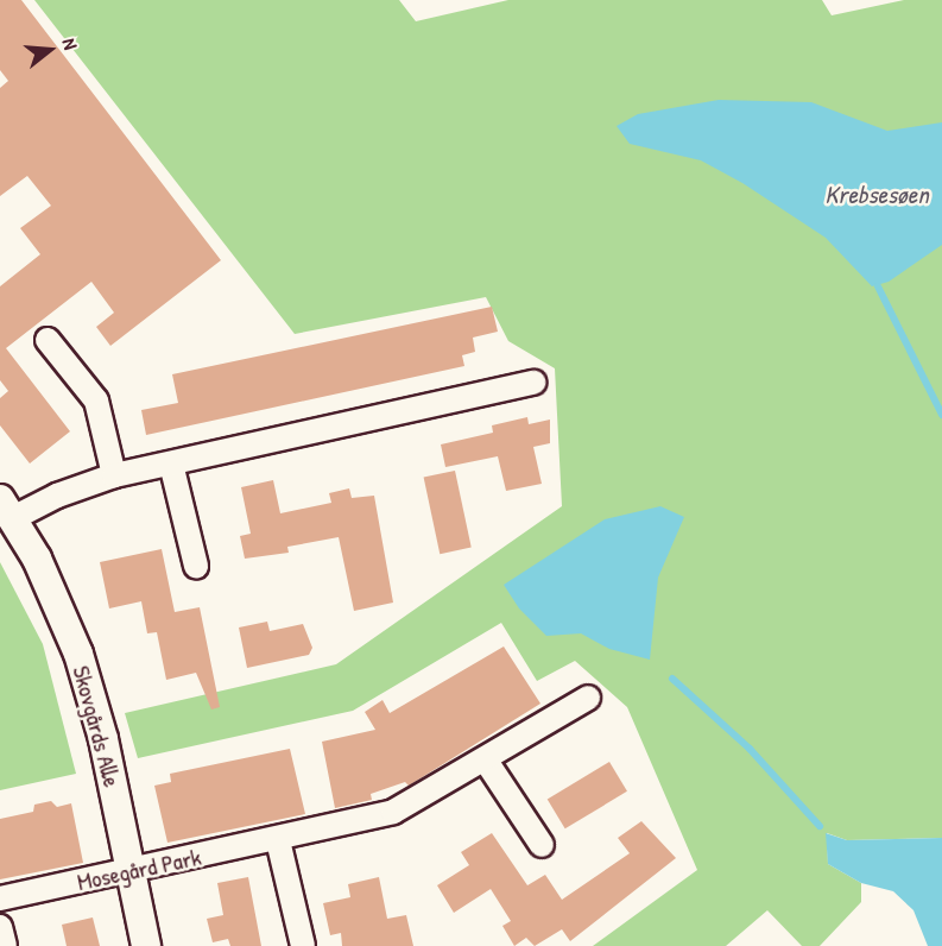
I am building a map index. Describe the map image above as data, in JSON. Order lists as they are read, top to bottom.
{
  "streets": {
    "street": ["Skovgårds Alle", "Mosegård Park"]
  },
  "crossings": [
    ["Skovgårds Alle", "Mosegård Park"]
  ],
  "water": ["Krebsesøen"],
  "north": "right"
}
